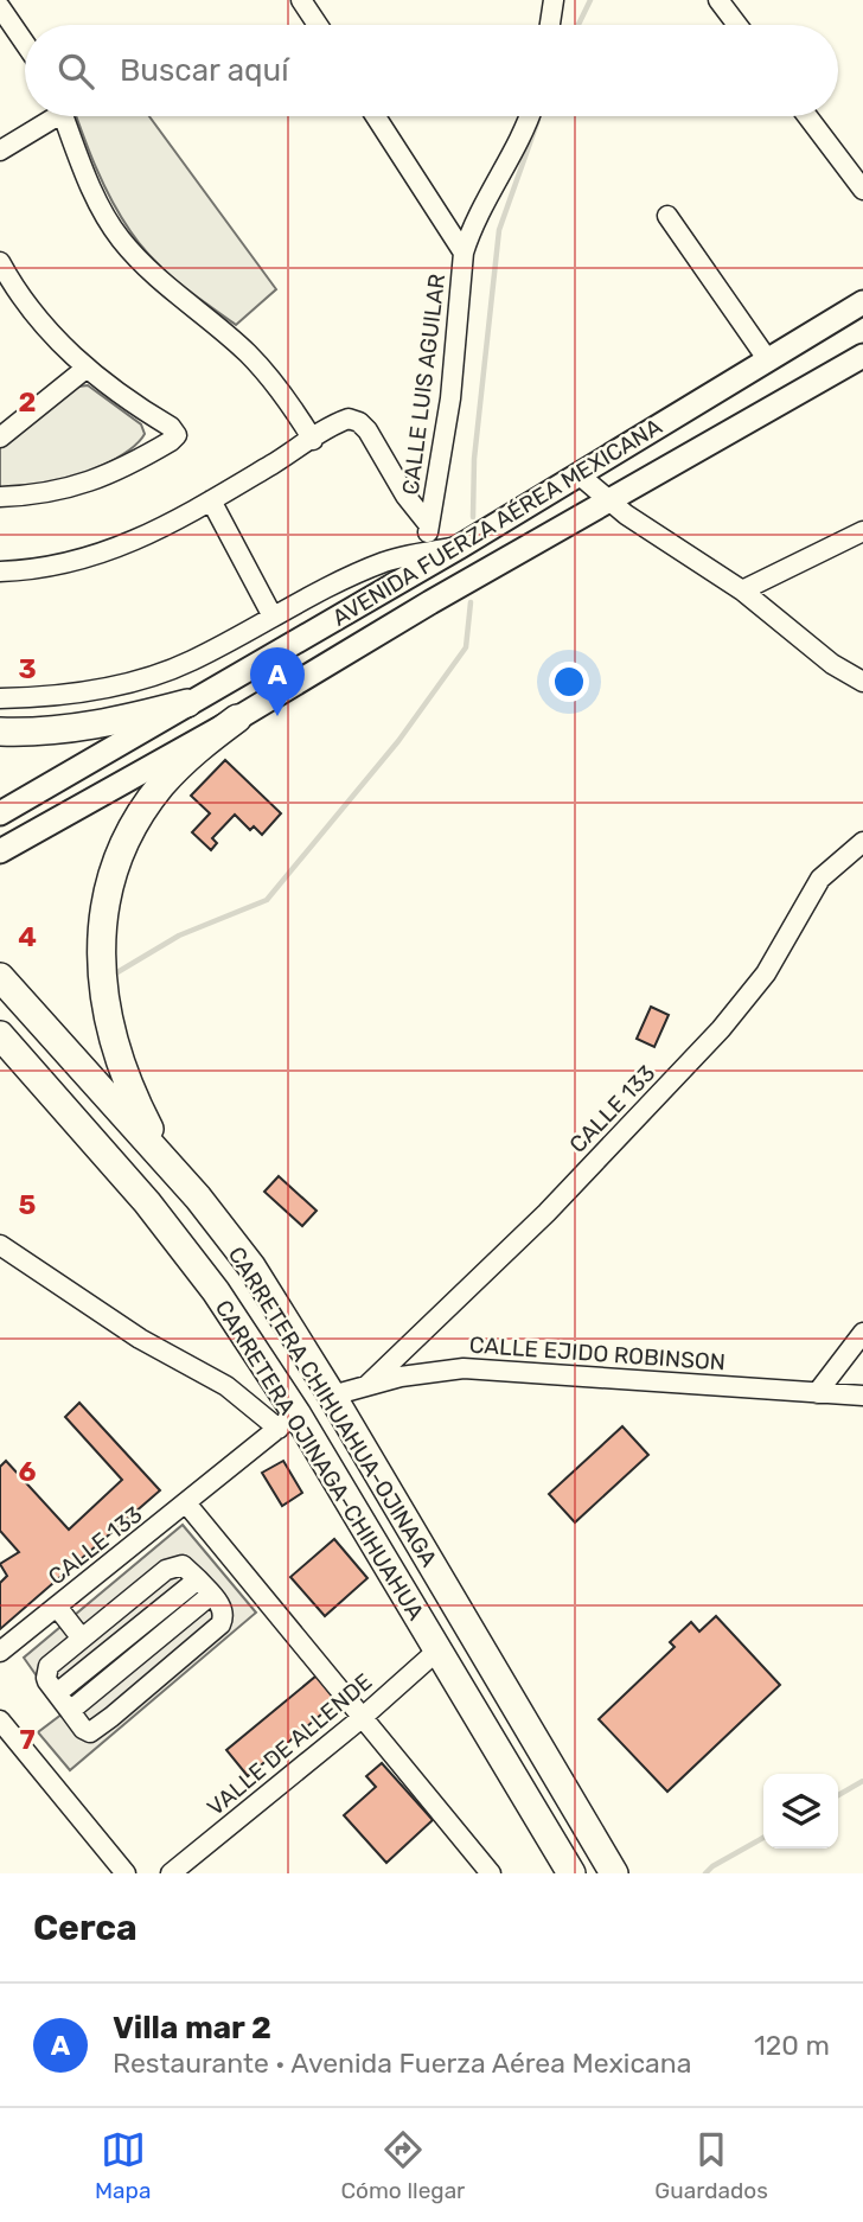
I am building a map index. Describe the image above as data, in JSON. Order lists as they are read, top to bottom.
{
  "streets": {
    "highway": ["CARRETERA CHIHUAHUA-OJINAGA", "CARRETERA OJINAGA-CHIHUAHUA"],
    "main road": ["AVENIDA FUERZA AÉREA MEXICANA"],
    "street": [
      "CALLE LUIS AGUILAR",
      "CALLE 133",
      "CALLE EJIDO ROBINSON",
      "VALLE DE ALLENDE"
    ]
  },
  "crossings": [
    ["CALLE 133", "CALLE EJIDO ROBINSON"],
    ["CALLE 133", "CARRETERA OJINAGA-CHIHUAHUA"],
    ["CALLE EJIDO ROBINSON", "CARRETERA CHIHUAHUA-OJINAGA"],
    ["CARRETERA OJINAGA-CHIHUAHUA", "VALLE DE ALLENDE"]
  ],
  "page": {
    "search": "Buscar aquí",
    "pins": "A",
    "heading": "Cerca",
    "list": [
      {
        "mark": "A",
        "name": "Villa mar 2",
        "note": "Restaurante · Avenida Fuerza Aérea Mexicana",
        "value": "120 m"
      }
    ],
    "nav": ["Mapa", "Cómo llegar", "Guardados"]
  },
  "grid": {
    "rows": [
      "2",
      "3",
      "4",
      "5",
      "6",
      "7"
    ]
  }
}
